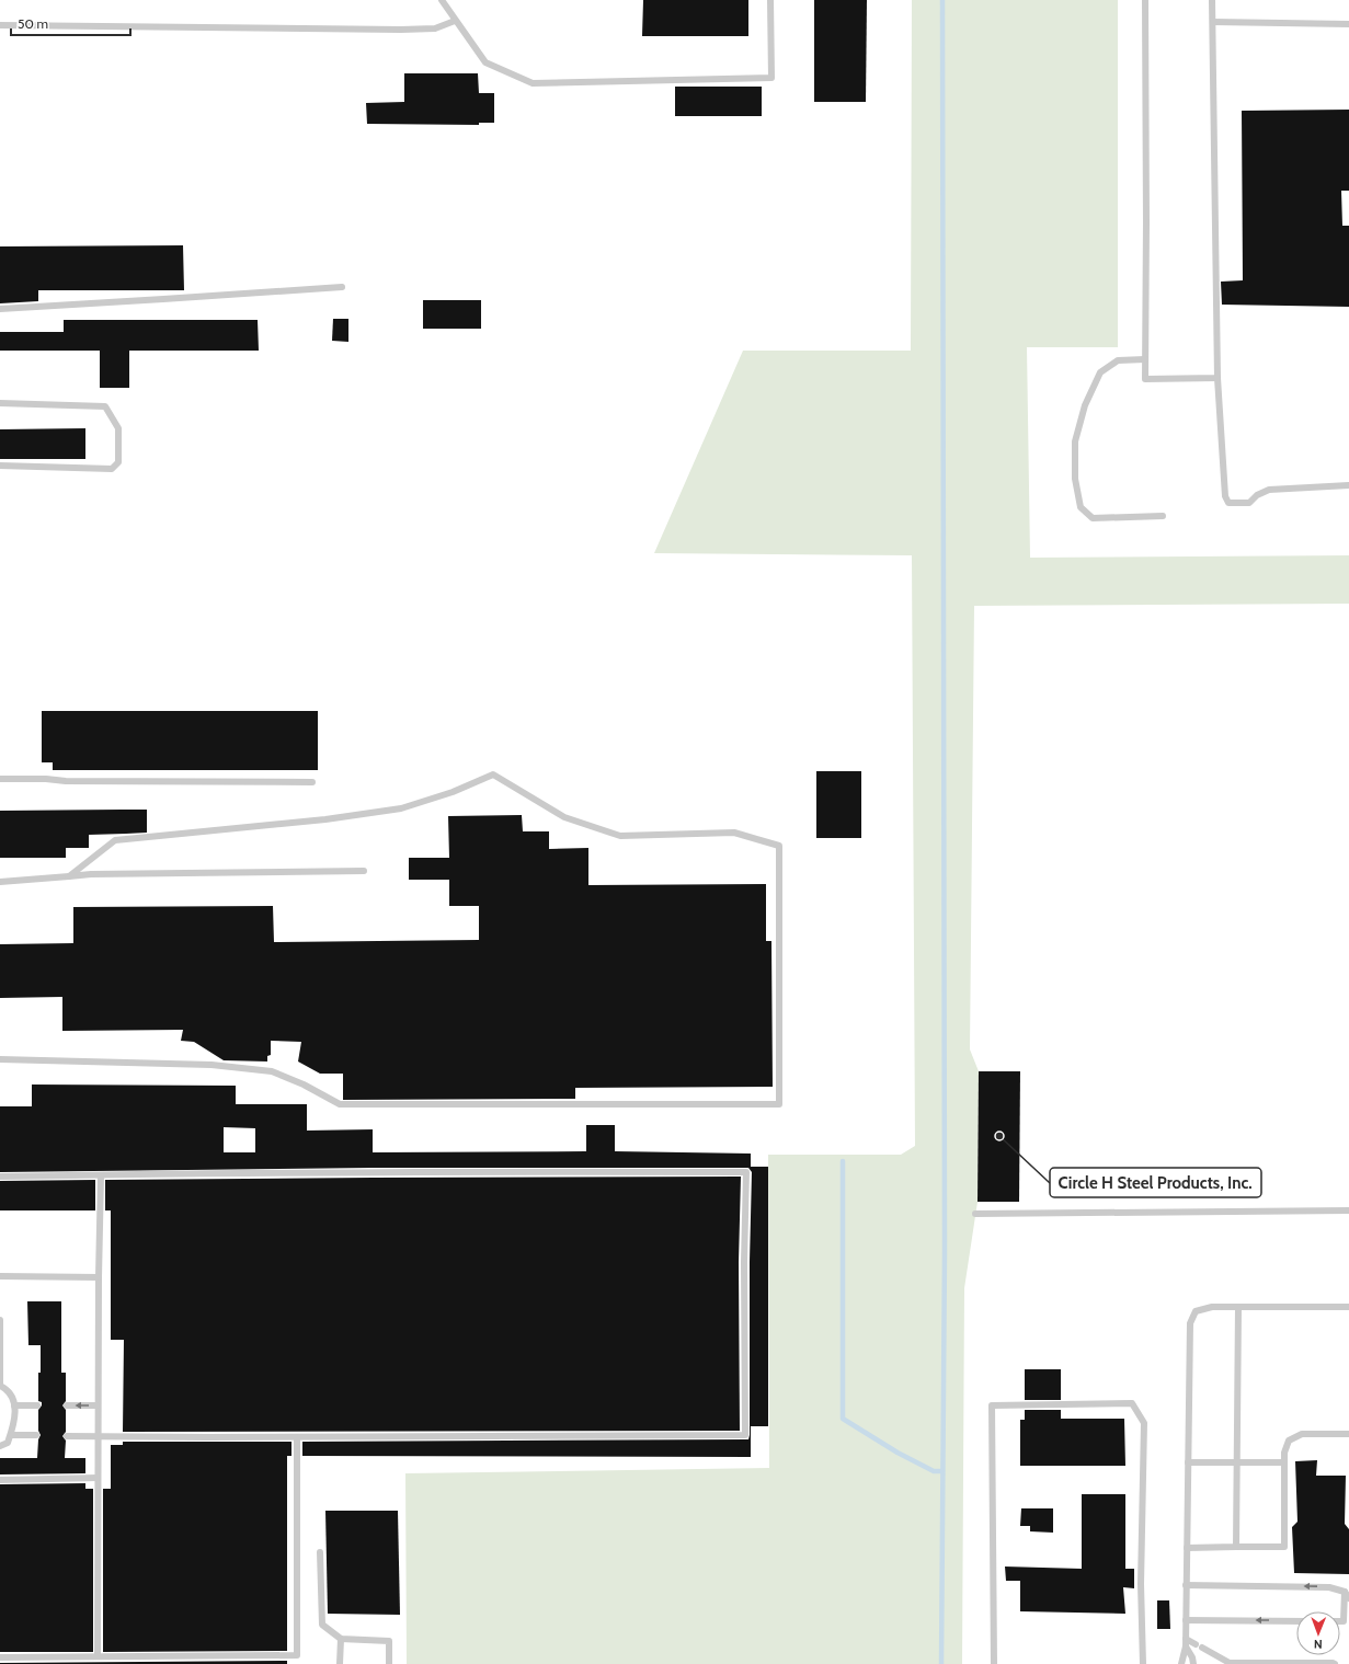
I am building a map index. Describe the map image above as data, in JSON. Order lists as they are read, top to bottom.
{
  "places": ["Circle H Steel Products, Inc."],
  "scale_bar": "50 m",
  "north": "bottom"
}
